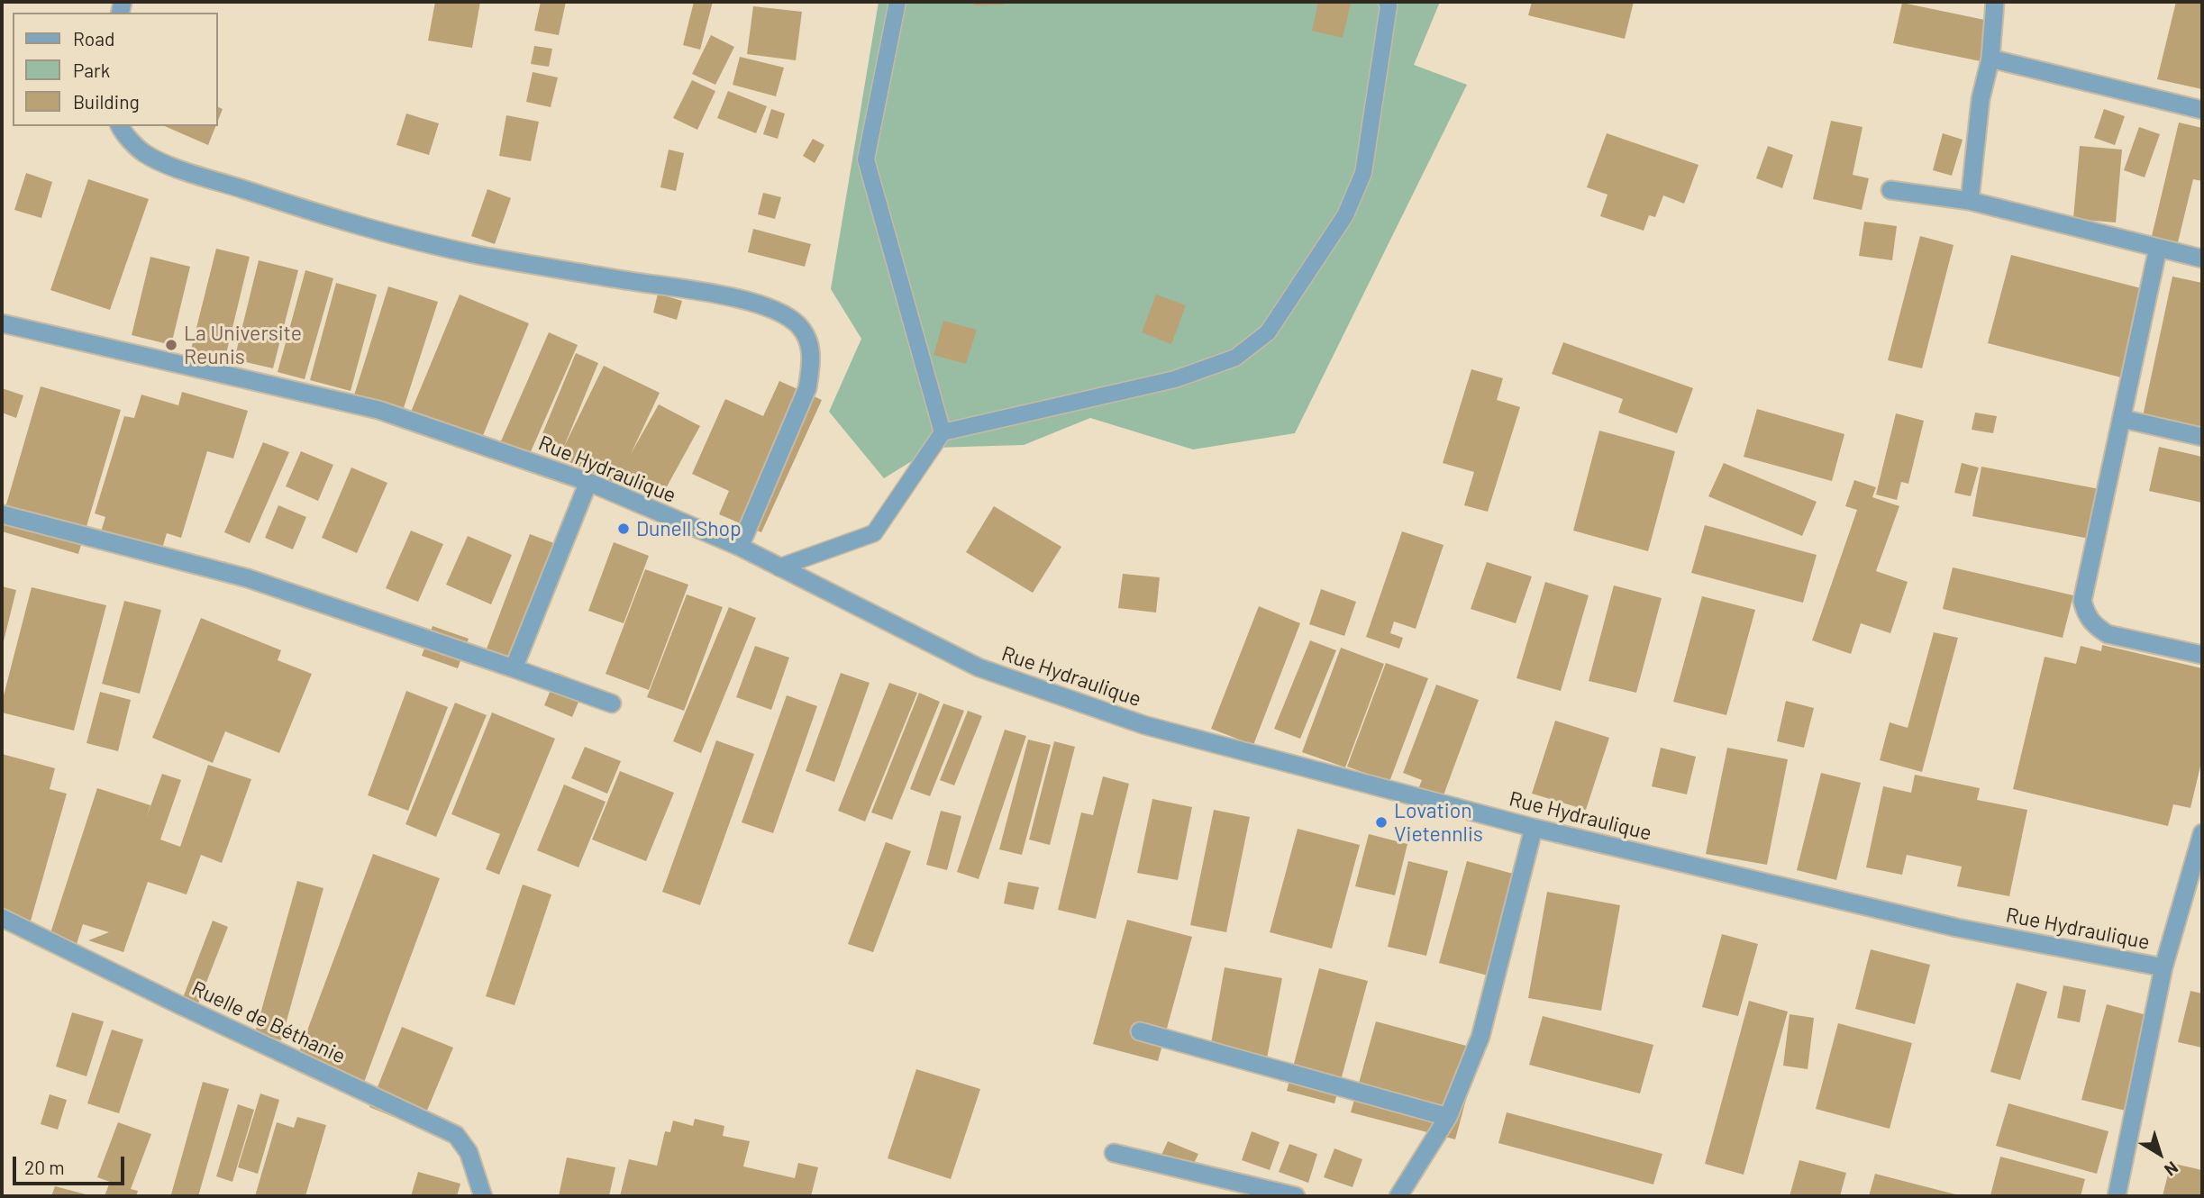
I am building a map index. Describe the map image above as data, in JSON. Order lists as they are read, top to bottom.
{
  "streets": {
    "street": ["Rue Hydraulique", "Ruelle de Béthanie"]
  },
  "places": ["La Universite Reunis", "Dunell Shop", "Lovation Vietennlis"],
  "legend": ["Road", "Park", "Building"],
  "scale_bar": "20 m",
  "north": "bottom right"
}
